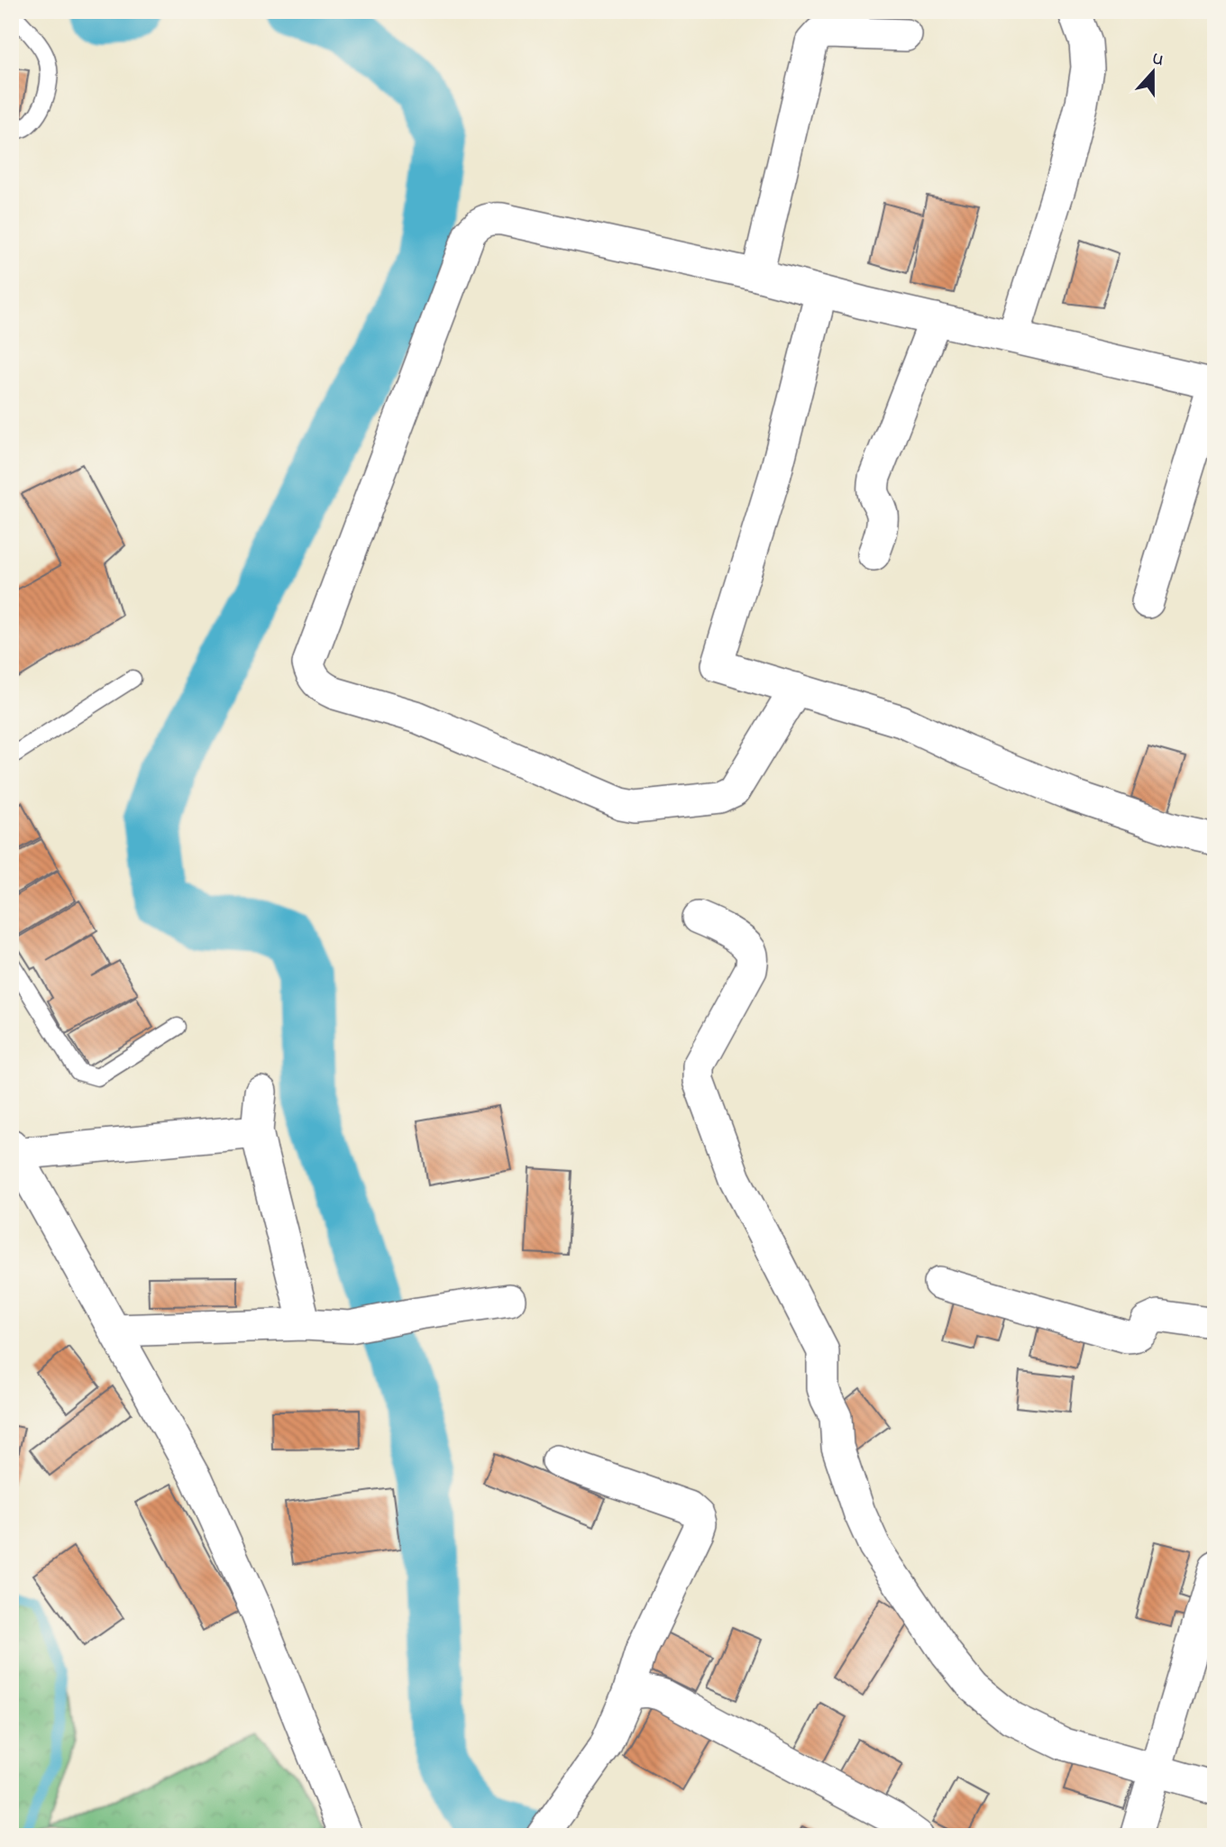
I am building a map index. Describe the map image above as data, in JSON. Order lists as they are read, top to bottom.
{
  "north": "top"
}
